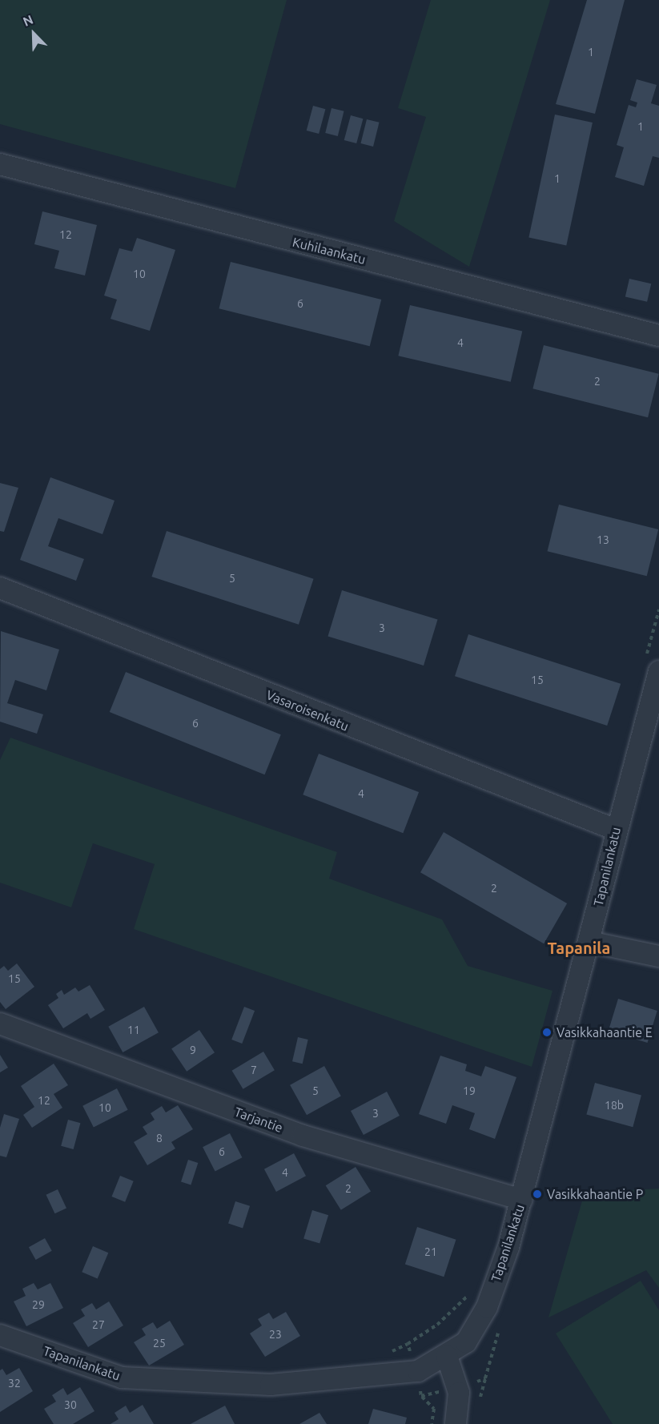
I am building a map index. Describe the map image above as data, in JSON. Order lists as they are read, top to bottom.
{
  "streets": {
    "street": [
      "Kuhilaankatu",
      "Vasaroisenkatu",
      "Tapanilankatu",
      "Tarjantie"
    ]
  },
  "crossings": [
    ["Vasaroisenkatu", "Tapanilankatu"],
    ["Tapanilankatu", "Tarjantie"]
  ],
  "districts": ["Tapanila"],
  "places": ["Vasikkahaantie E", "Vasikkahaantie P"],
  "house_numbers": [
    "1",
    "1",
    "1",
    "12",
    "10",
    "6",
    "4",
    "2",
    "13",
    "5",
    "3",
    "15",
    "6",
    "4",
    "2",
    "15",
    "11",
    "9",
    "7",
    "5",
    "19",
    "12",
    "18b",
    "10",
    "3",
    "8",
    "6",
    "4",
    "2",
    "21",
    "29",
    "27",
    "23",
    "25",
    "32",
    "30"
  ],
  "north": "top left"
}
